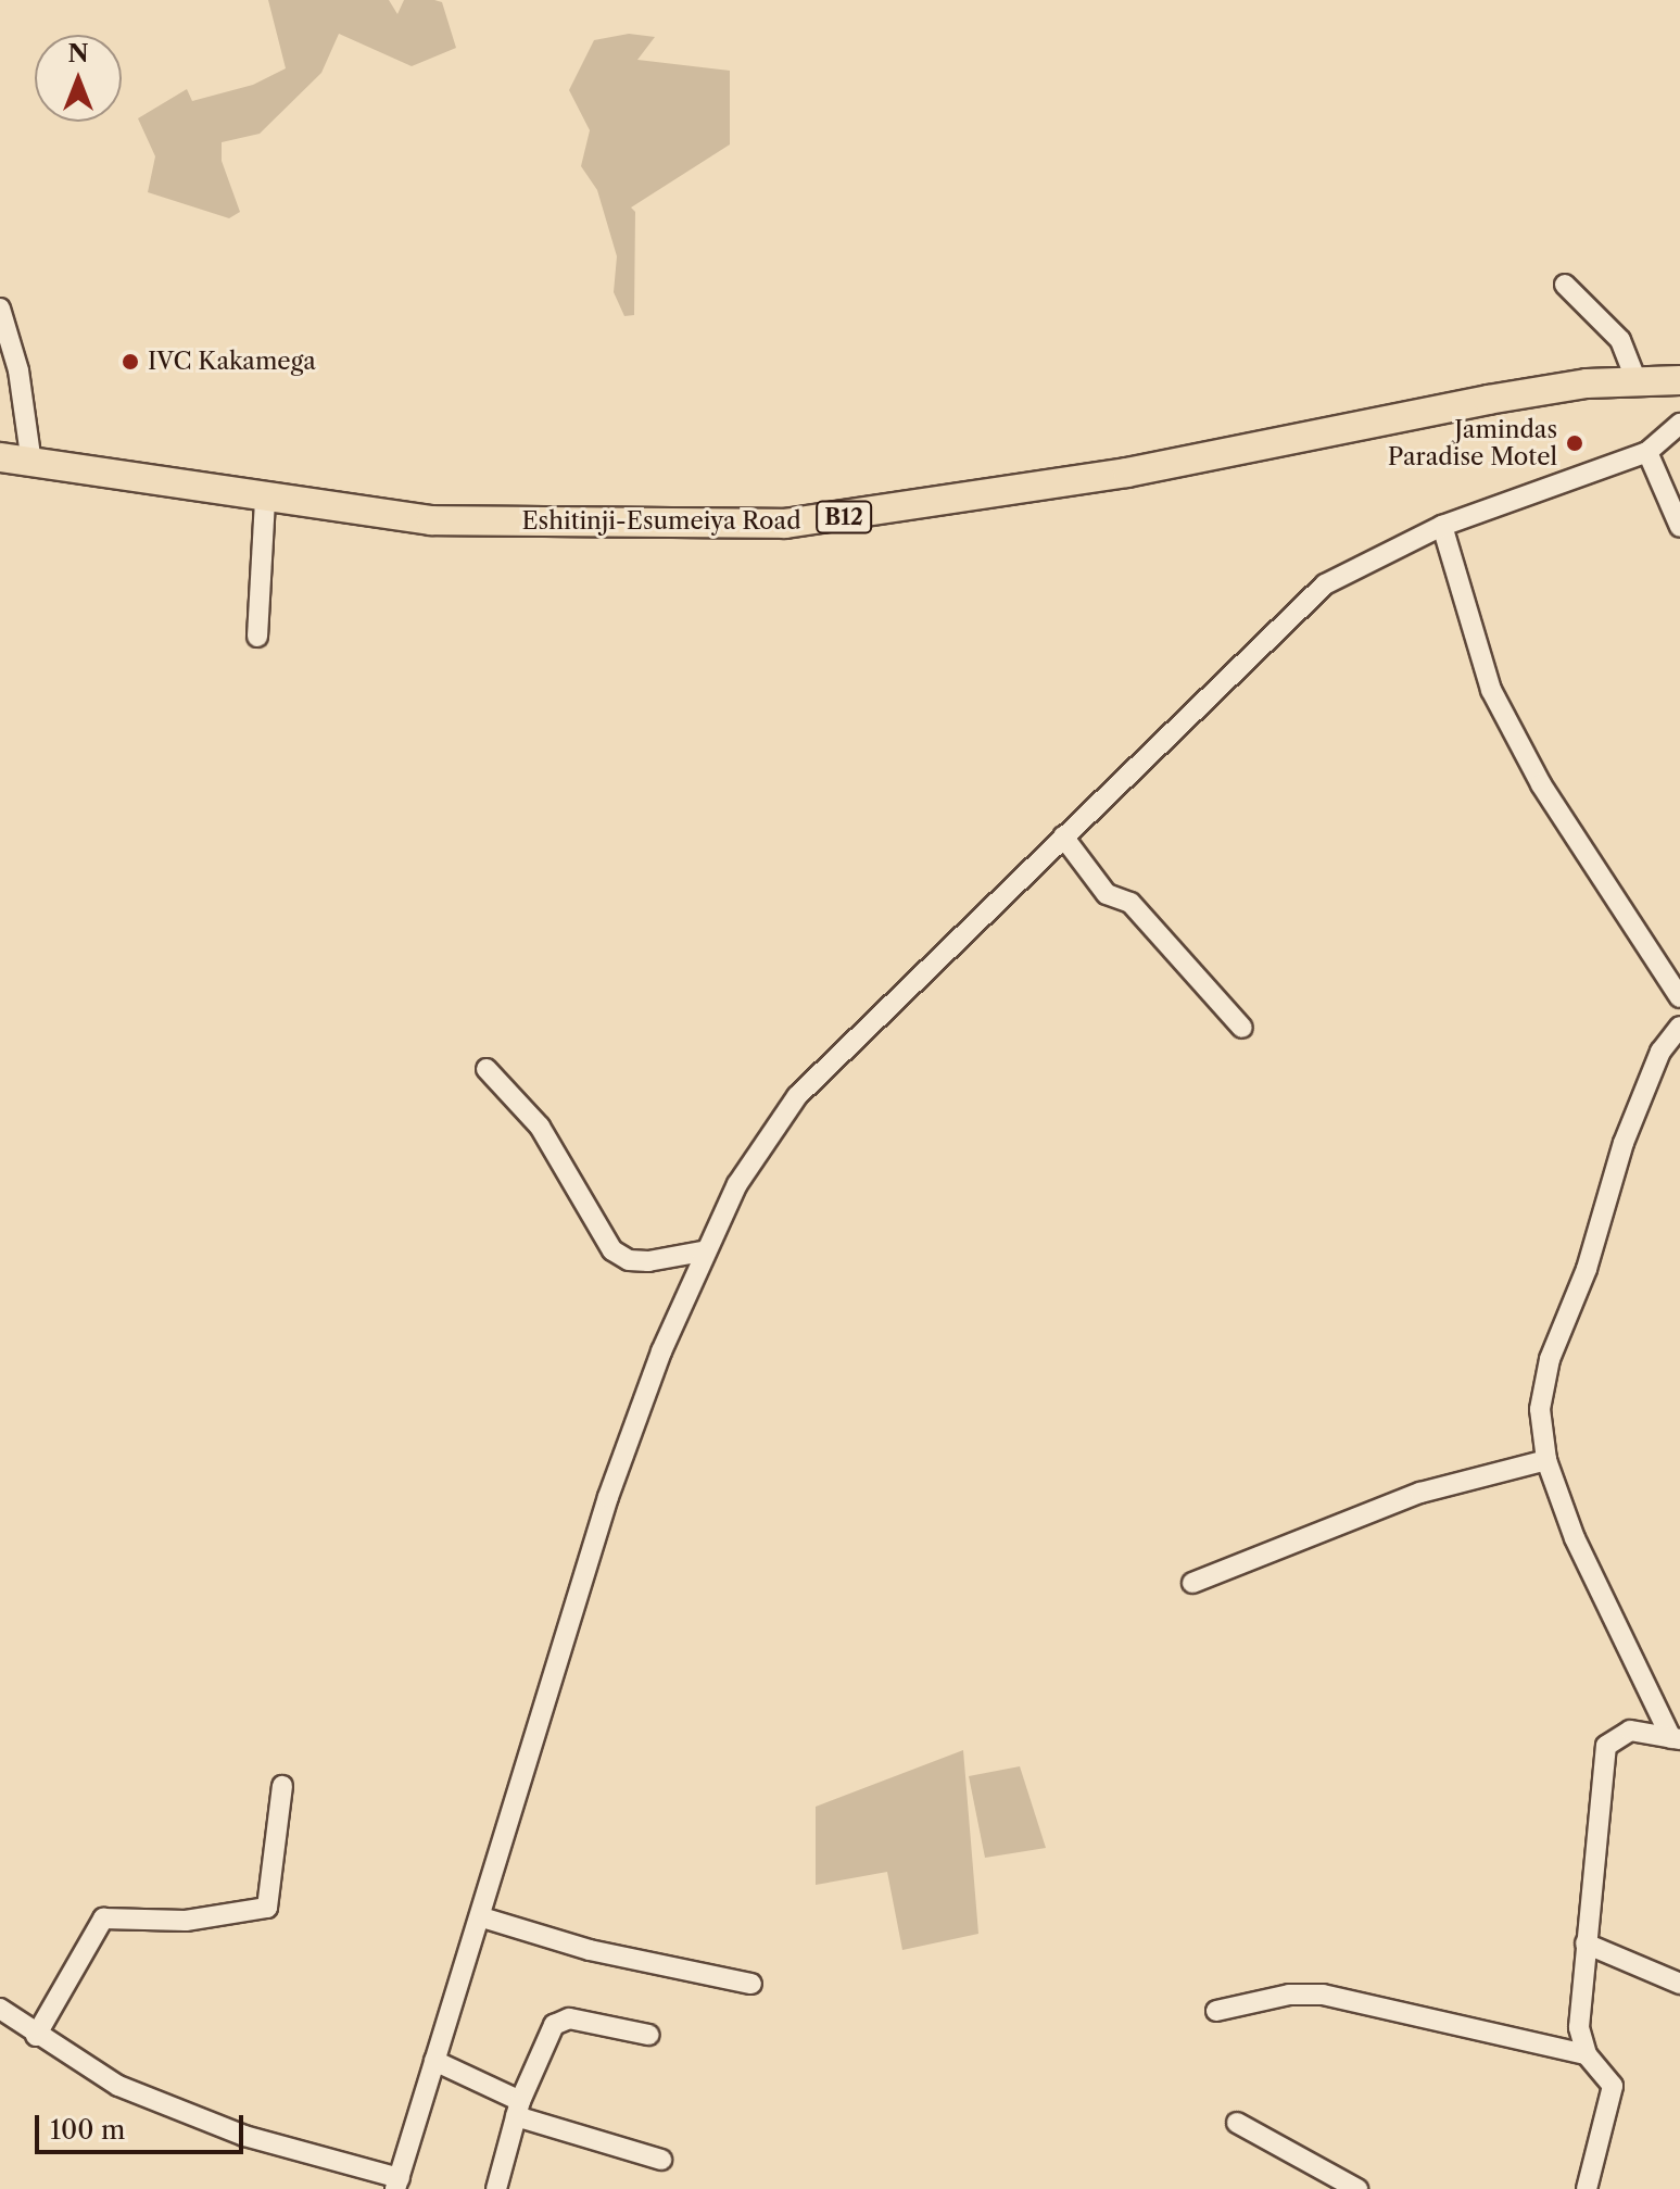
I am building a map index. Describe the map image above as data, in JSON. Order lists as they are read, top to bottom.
{
  "streets": {
    "highway": ["B12", "Eshitinji-Esumeiya Road"]
  },
  "places": ["IVC Kakamega", "Jamindas Paradise Motel"],
  "scale_bar": "100 m",
  "north": "top"
}
